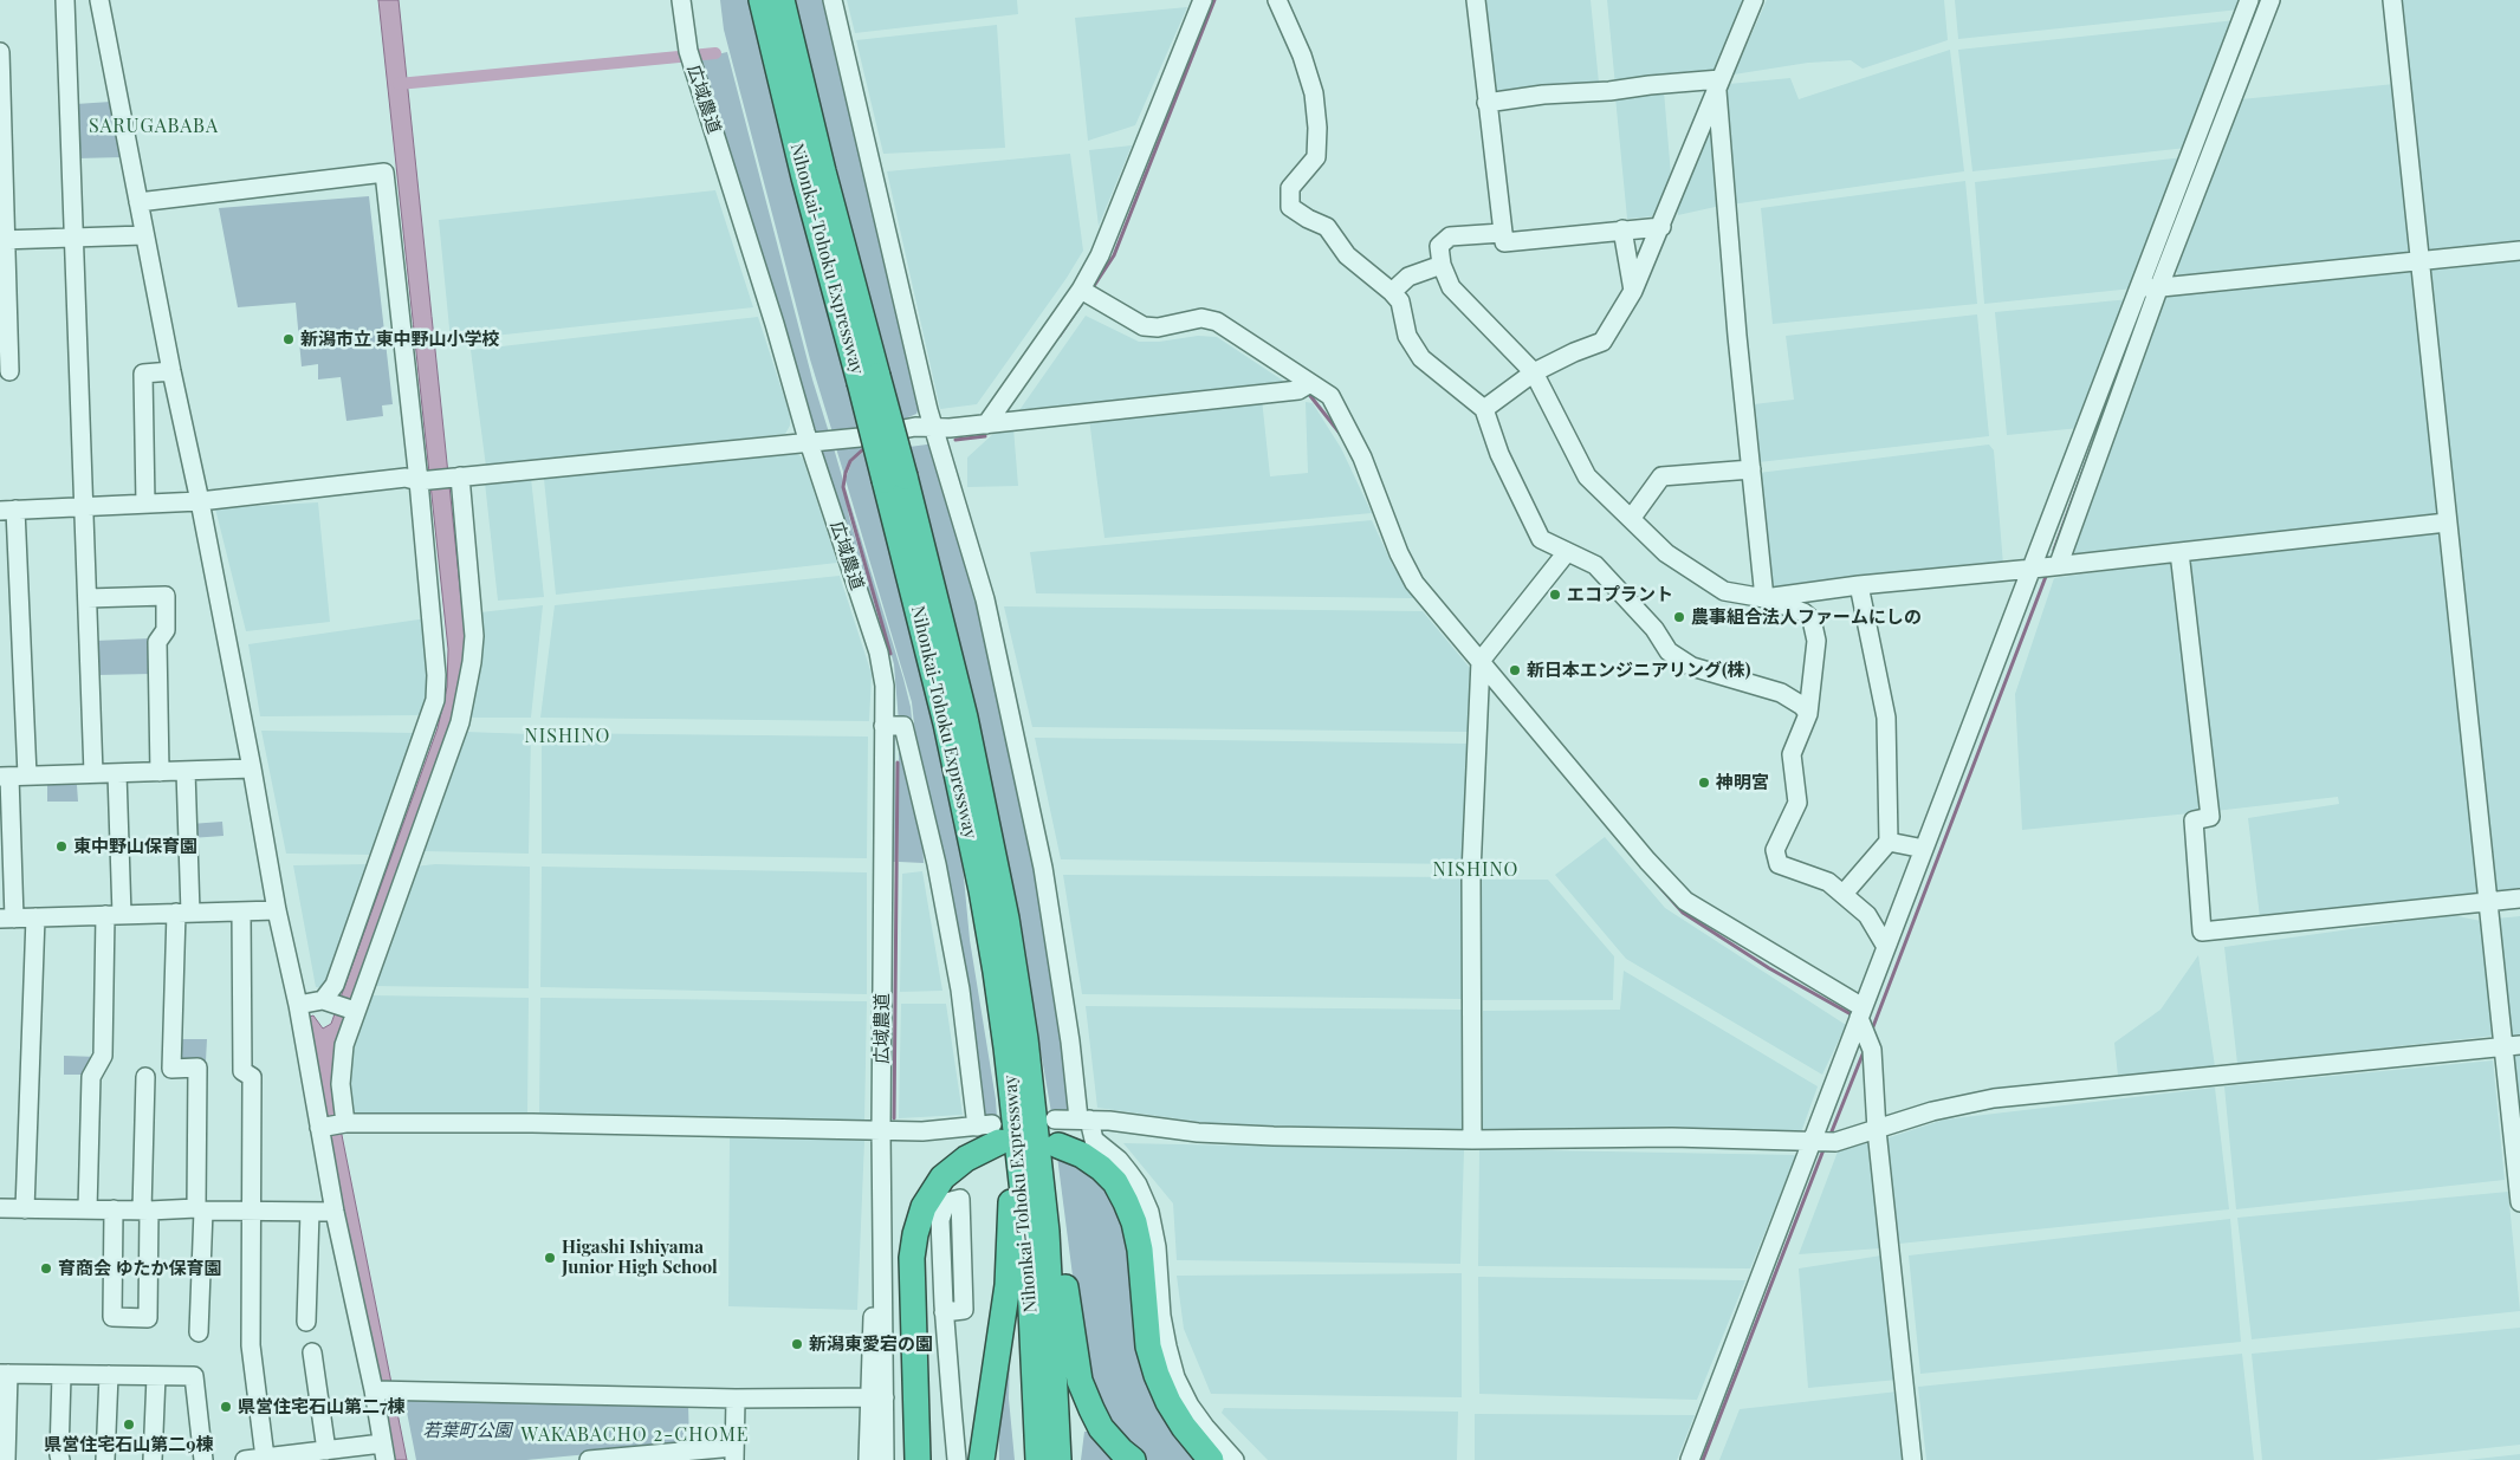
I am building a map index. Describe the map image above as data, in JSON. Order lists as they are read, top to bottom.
{
  "streets": {
    "highway": ["Nihonkai-Tohoku Expressway"],
    "street": ["広域農道"]
  },
  "districts": [
    "SARUGABABA",
    "NISHINO",
    "NISHINO",
    "WAKABACHO 2-CHOME"
  ],
  "parks": ["若葉町公園"],
  "places": [
    "新潟市立 東中野山小学校",
    "エコプラント",
    "農事組合法人ファームにしの",
    "新日本エンジニアリング(株)",
    "神明宮",
    "東中野山保育園",
    "Higashi Ishiyama Junior High School",
    "育商会 ゆたか保育園",
    "新潟東愛宕の園",
    "県営住宅石山第二7棟",
    "県営住宅石山第二9棟"
  ]
}
